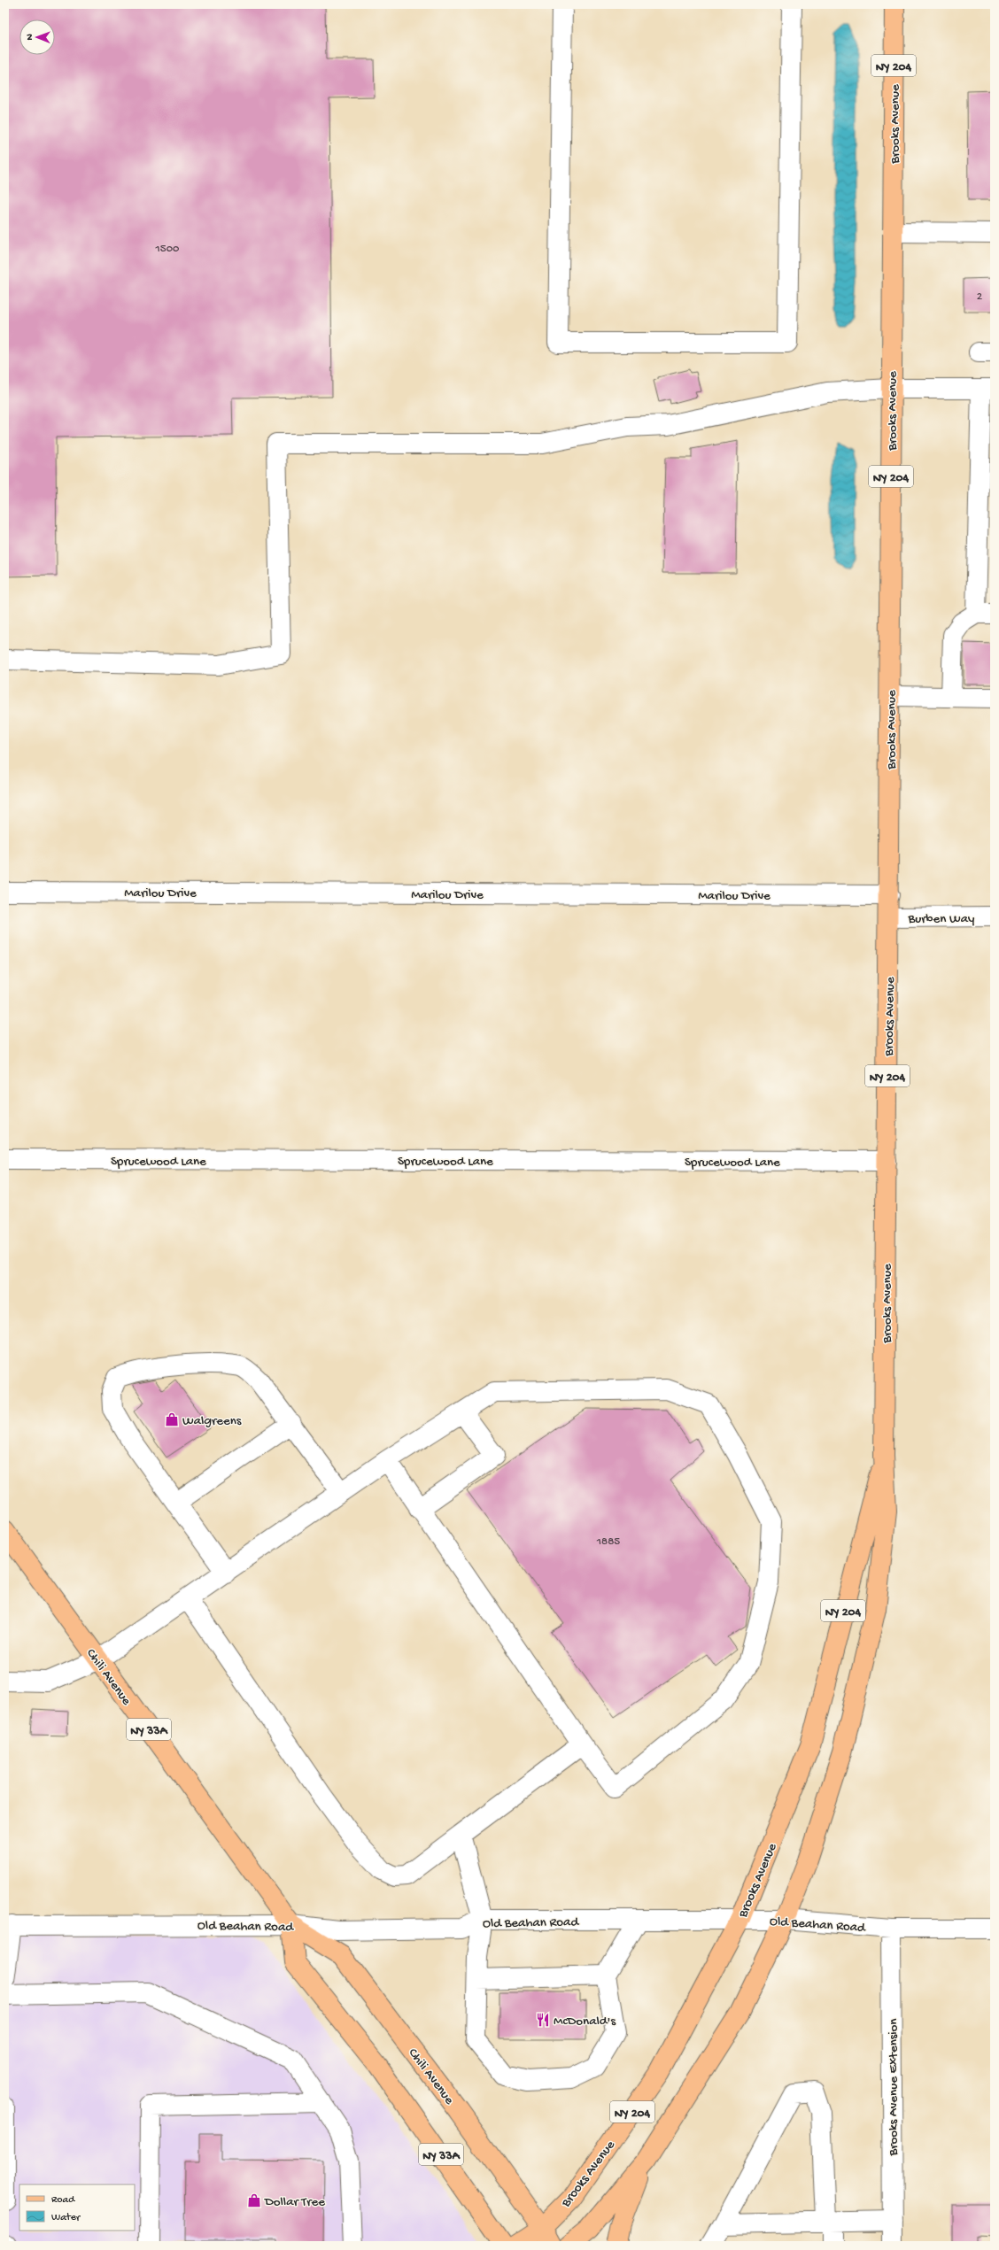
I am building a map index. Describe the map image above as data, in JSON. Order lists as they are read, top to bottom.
{
  "streets": {
    "main road": [
      "NY 204",
      "Brooks Avenue",
      "Chili Avenue",
      "NY 33A"
    ],
    "street": [
      "Marilou Drive",
      "Burben Way",
      "Sprucewood Lane",
      "Old Beahan Road",
      "Brooks Avenue Extension"
    ]
  },
  "crossings": [
    ["NY 204", "Brooks Avenue"],
    ["Brooks Avenue", "Marilou Drive"],
    ["Brooks Avenue", "Burben Way"],
    ["Brooks Avenue", "Sprucewood Lane"],
    ["Brooks Avenue", "Chili Avenue"],
    ["Brooks Avenue", "Old Beahan Road"],
    ["Chili Avenue", "NY 33A"],
    ["Chili Avenue", "Old Beahan Road"],
    ["NY 33A", "Old Beahan Road"],
    ["Old Beahan Road", "Brooks Avenue Extension"]
  ],
  "places": {
    "shop": ["Walgreens", "Dollar Tree"],
    "restaurant": ["McDonald's"]
  },
  "house_numbers": ["1500", "2", "1885"],
  "legend": ["Road", "Water"],
  "north": "left"
}
